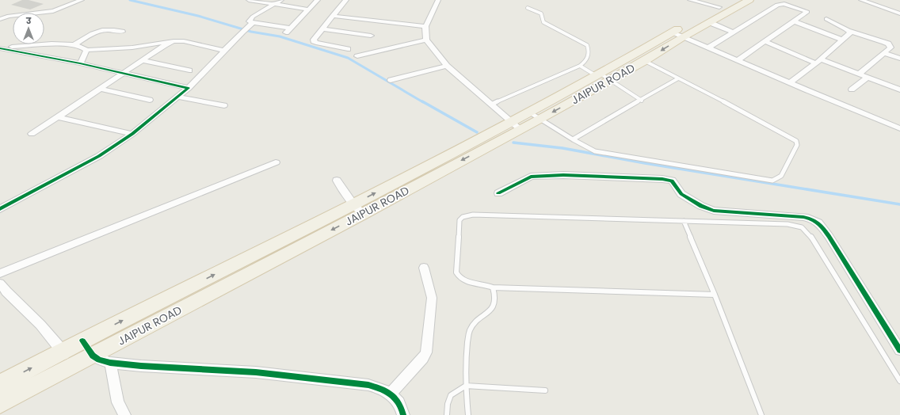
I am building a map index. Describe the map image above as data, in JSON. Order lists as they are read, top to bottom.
{
  "streets": {
    "main road": ["JAIPUR ROAD"]
  },
  "north": "top"
}
